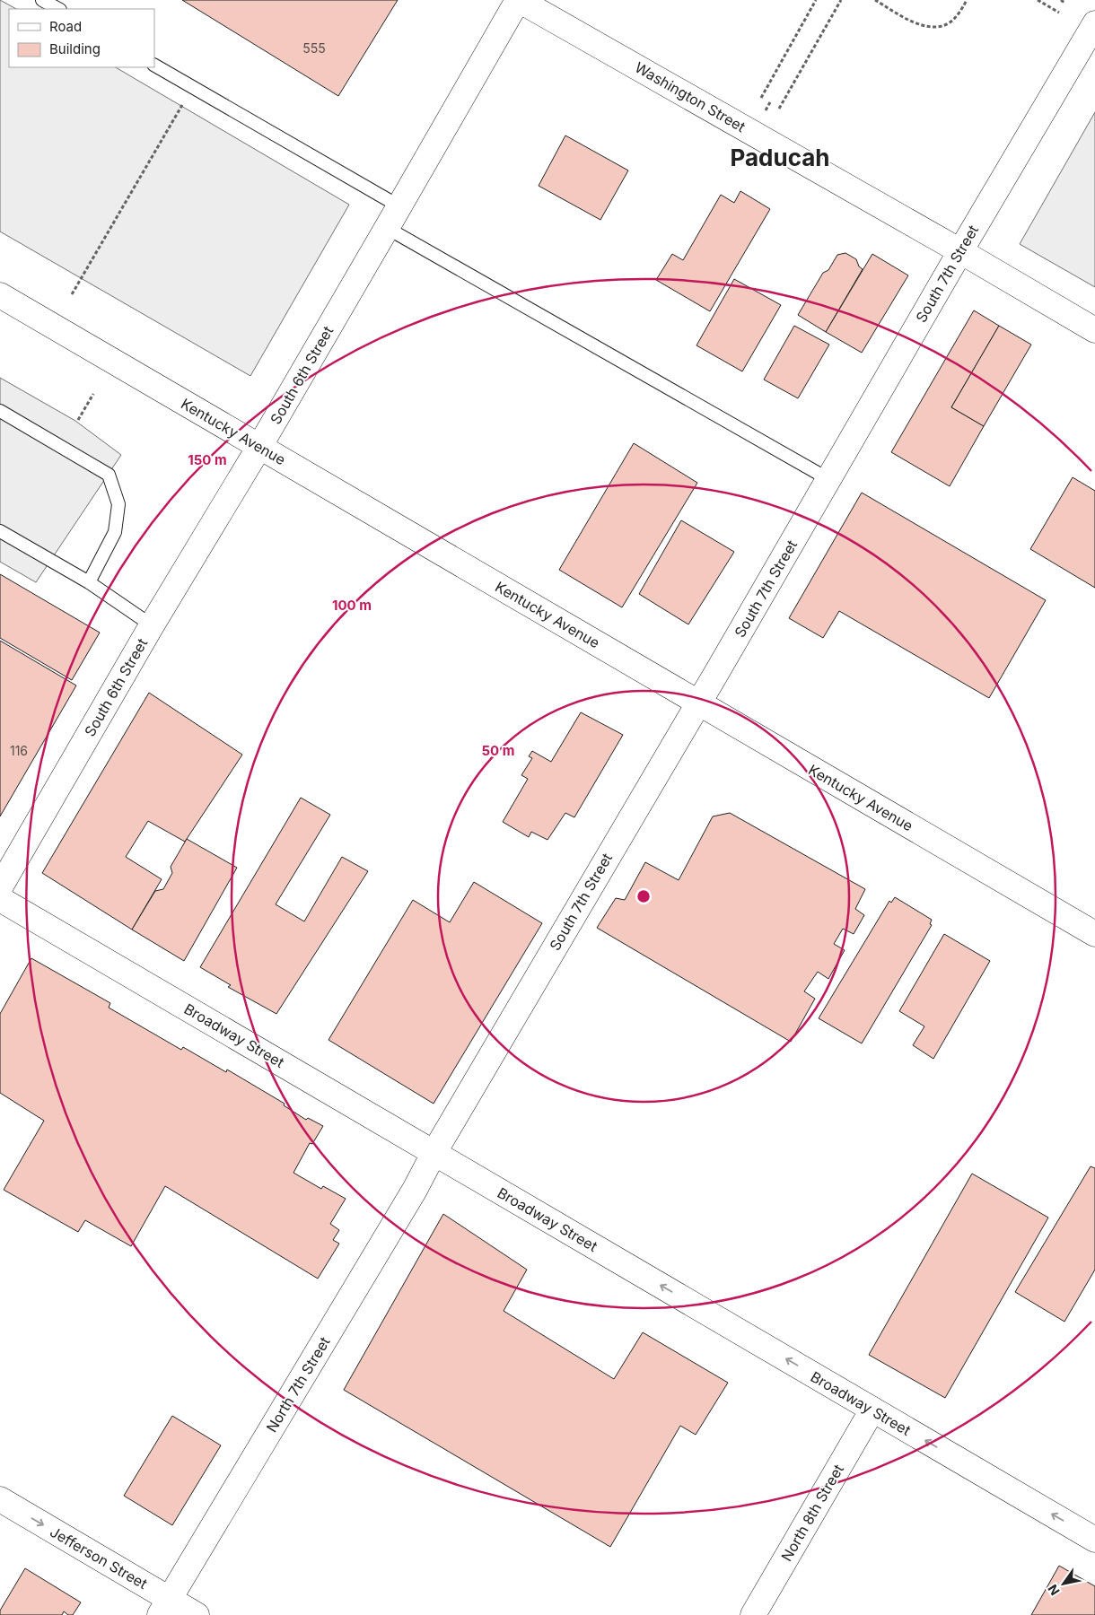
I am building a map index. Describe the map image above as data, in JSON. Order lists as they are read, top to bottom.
{
  "streets": {
    "street": [
      "Washington Street",
      "South 7th Street",
      "South 6th Street",
      "Kentucky Avenue",
      "Broadway Street",
      "North 7th Street",
      "North 8th Street",
      "Jefferson Street"
    ]
  },
  "crossings": [
    ["Washington Street", "South 7th Street"],
    ["Washington Street", "South 6th Street"],
    ["South 7th Street", "Kentucky Avenue"],
    ["South 7th Street", "Broadway Street"],
    ["South 7th Street", "North 7th Street"],
    ["South 6th Street", "Kentucky Avenue"],
    ["Broadway Street", "North 7th Street"],
    ["Broadway Street", "North 8th Street"],
    ["North 7th Street", "Jefferson Street"]
  ],
  "one_way": ["Broadway Street", "Jefferson Street"],
  "districts": ["Paducah"],
  "house_numbers": ["555", "116"],
  "legend": ["Road", "Building"],
  "north": "bottom left",
  "rings": ["150 m", "100 m", "50 m"]
}
